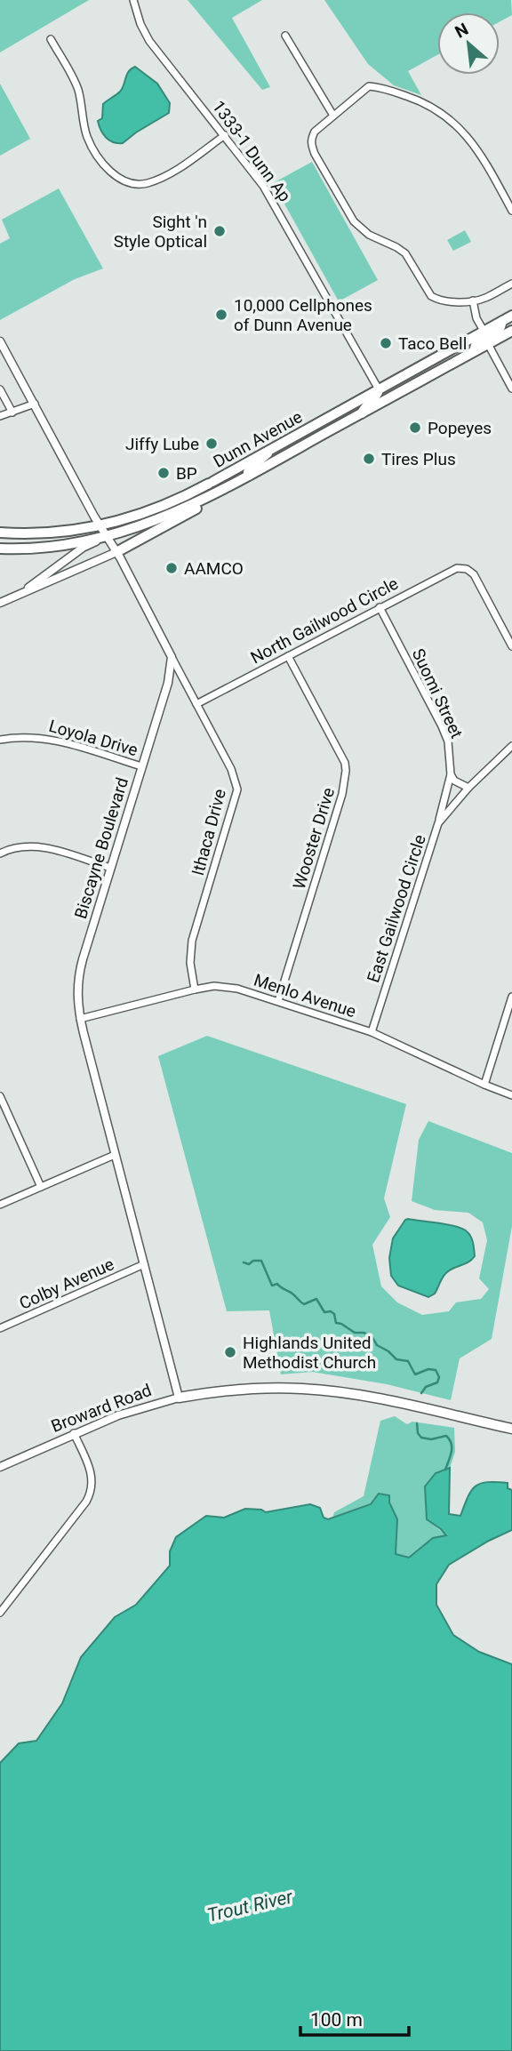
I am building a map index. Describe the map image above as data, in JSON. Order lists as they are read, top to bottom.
{
  "streets": {
    "main road": ["Dunn Avenue", "Broward Road"],
    "street": [
      "1333-1 Dunn Ap",
      "North Gailwood Circle",
      "Suomi Street",
      "Loyola Drive",
      "Ithaca Drive",
      "Wooster Drive",
      "Biscayne Boulevard",
      "East Gailwood Circle",
      "Menlo Avenue",
      "Colby Avenue"
    ]
  },
  "crossings": [
    ["1333-1 Dunn Ap", "Dunn Avenue"],
    ["North Gailwood Circle", "Suomi Street"],
    ["North Gailwood Circle", "Ithaca Drive"],
    ["North Gailwood Circle", "Wooster Drive"],
    ["Loyola Drive", "Biscayne Boulevard"],
    ["Ithaca Drive", "Biscayne Boulevard"],
    ["Ithaca Drive", "Menlo Avenue"],
    ["Wooster Drive", "Menlo Avenue"],
    ["Biscayne Boulevard", "Menlo Avenue"],
    ["Biscayne Boulevard", "Colby Avenue"],
    ["Biscayne Boulevard", "Broward Road"],
    ["East Gailwood Circle", "Menlo Avenue"]
  ],
  "water": ["Trout River"],
  "places": [
    "Sight 'n Style Optical",
    "10,000 Cellphones of Dunn Avenue",
    "Taco Bell",
    "Popeyes",
    "Jiffy Lube",
    "Tires Plus",
    "BP",
    "AAMCO",
    "Highlands United Methodist Church"
  ],
  "scale_bar": "100 m",
  "north": "top left"
}
